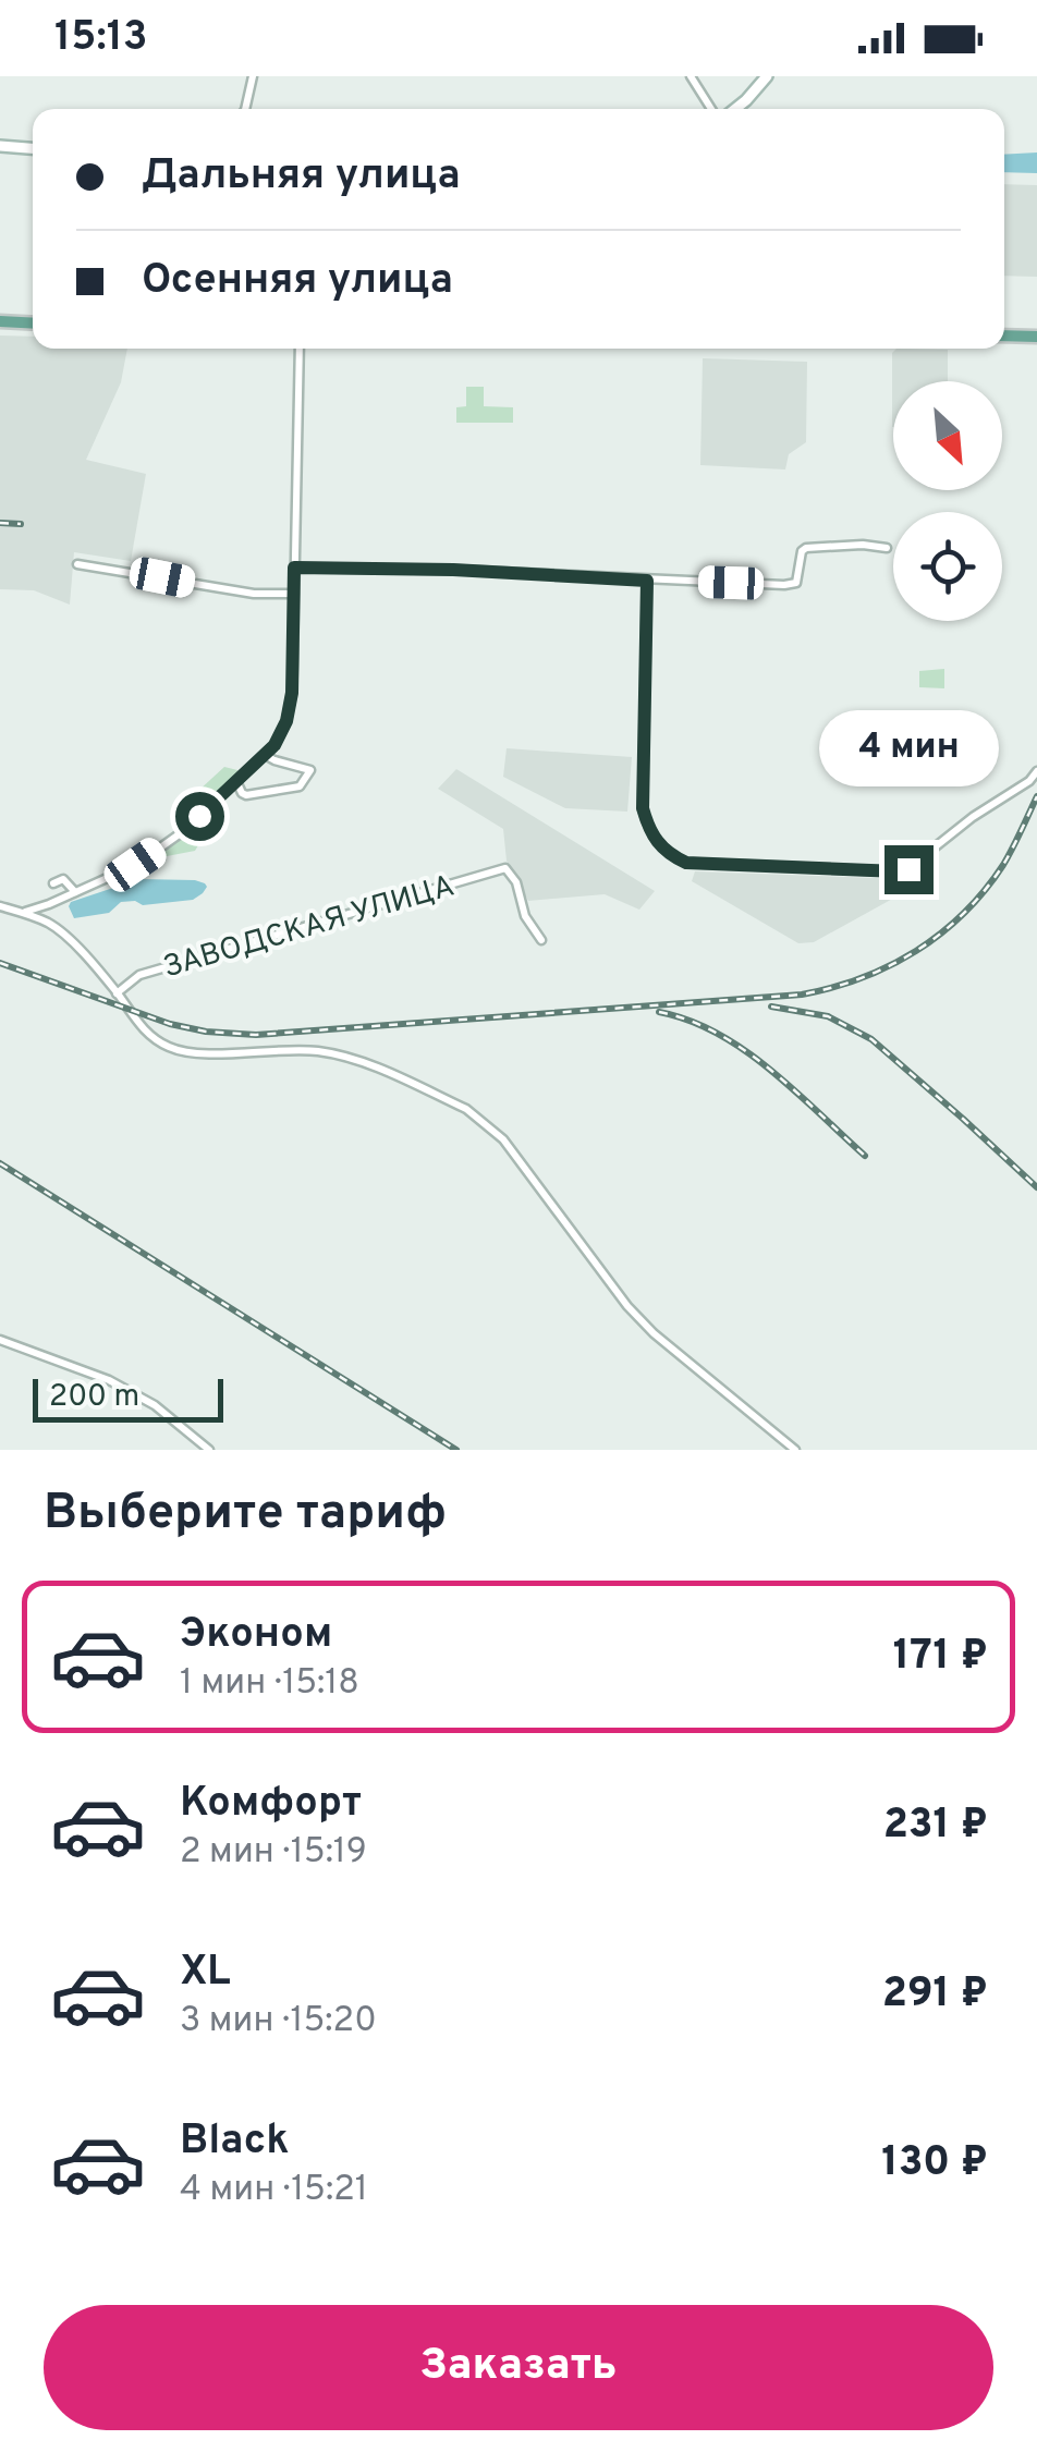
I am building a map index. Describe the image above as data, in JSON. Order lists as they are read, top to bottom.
{
  "streets": {
    "street": ["ЗАВОДСКАЯ УЛИЦА"]
  },
  "scale_bar": "200 m",
  "north": "bottom right",
  "page": {
    "status": "15:13",
    "banner": ["Дальняя улица", "Осенняя улица"],
    "bubble": "4 мин",
    "scale": "200 m",
    "heading": "Выберите тариф",
    "list": [
      {
        "name": "Эконом",
        "note": "1 мин · 15:18",
        "value": "171 ₽"
      },
      {
        "name": "Комфорт",
        "note": "2 мин · 15:19",
        "value": "231 ₽"
      },
      {
        "name": "XL",
        "note": "3 мин · 15:20",
        "value": "291 ₽"
      },
      {
        "name": "Black",
        "note": "4 мин · 15:21",
        "value": "130 ₽"
      }
    ],
    "buttons": "Заказать"
  }
}
